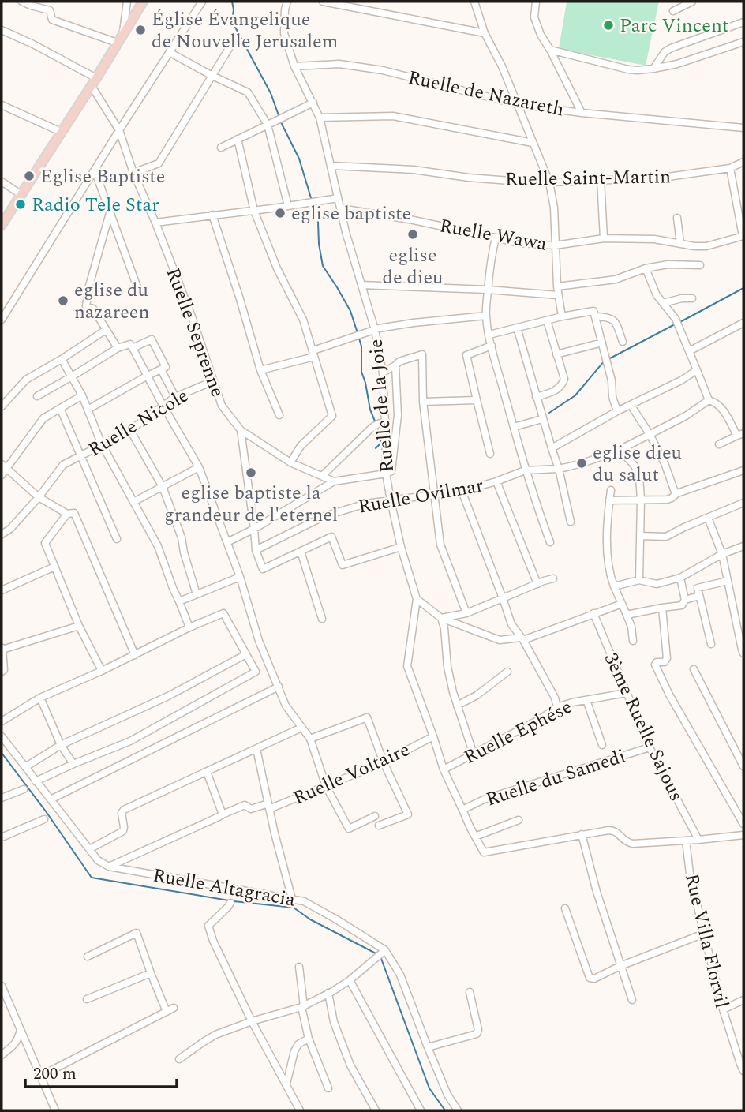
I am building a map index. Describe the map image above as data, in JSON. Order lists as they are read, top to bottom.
{
  "streets": {
    "street": [
      "Ruelle de Nazareth",
      "Ruelle Saint-Martin",
      "Ruelle Wawa",
      "Ruelle Seprenne",
      "Ruelle de la Joie",
      "Ruelle Nicole",
      "Ruelle Ovilmar",
      "3ème Ruelle Sajous",
      "Ruelle Ephése",
      "Ruelle Voltaire",
      "Ruelle du Samedi",
      "Ruelle Altagracia",
      "Rue Villa Florvil"
    ]
  },
  "crossings": [
    ["Ruelle de Nazareth", "Ruelle de la Joie"],
    ["Ruelle Saint-Martin", "Ruelle de la Joie"],
    ["Ruelle Wawa", "Ruelle de la Joie"],
    ["Ruelle Seprenne", "Ruelle Nicole"],
    ["Ruelle de la Joie", "Ruelle Ovilmar"],
    ["Ruelle de la Joie", "Ruelle Ephése"],
    ["Ruelle de la Joie", "Ruelle Voltaire"],
    ["Ruelle de la Joie", "Ruelle du Samedi"],
    ["3ème Ruelle Sajous", "Ruelle Ephése"],
    ["3ème Ruelle Sajous", "Ruelle du Samedi"],
    ["Ruelle Voltaire", "Ruelle Altagracia"]
  ],
  "places": [
    "Parc Vincent",
    "Église Évangelique de Nouvelle Jerusalem",
    "Eglise Baptiste",
    "Radio Tele Star",
    "eglise baptiste",
    "eglise de dieu",
    "eglise du nazareen",
    "eglise dieu du salut",
    "eglise baptiste la grandeur de l'eternel"
  ],
  "scale_bar": "200 m"
}
